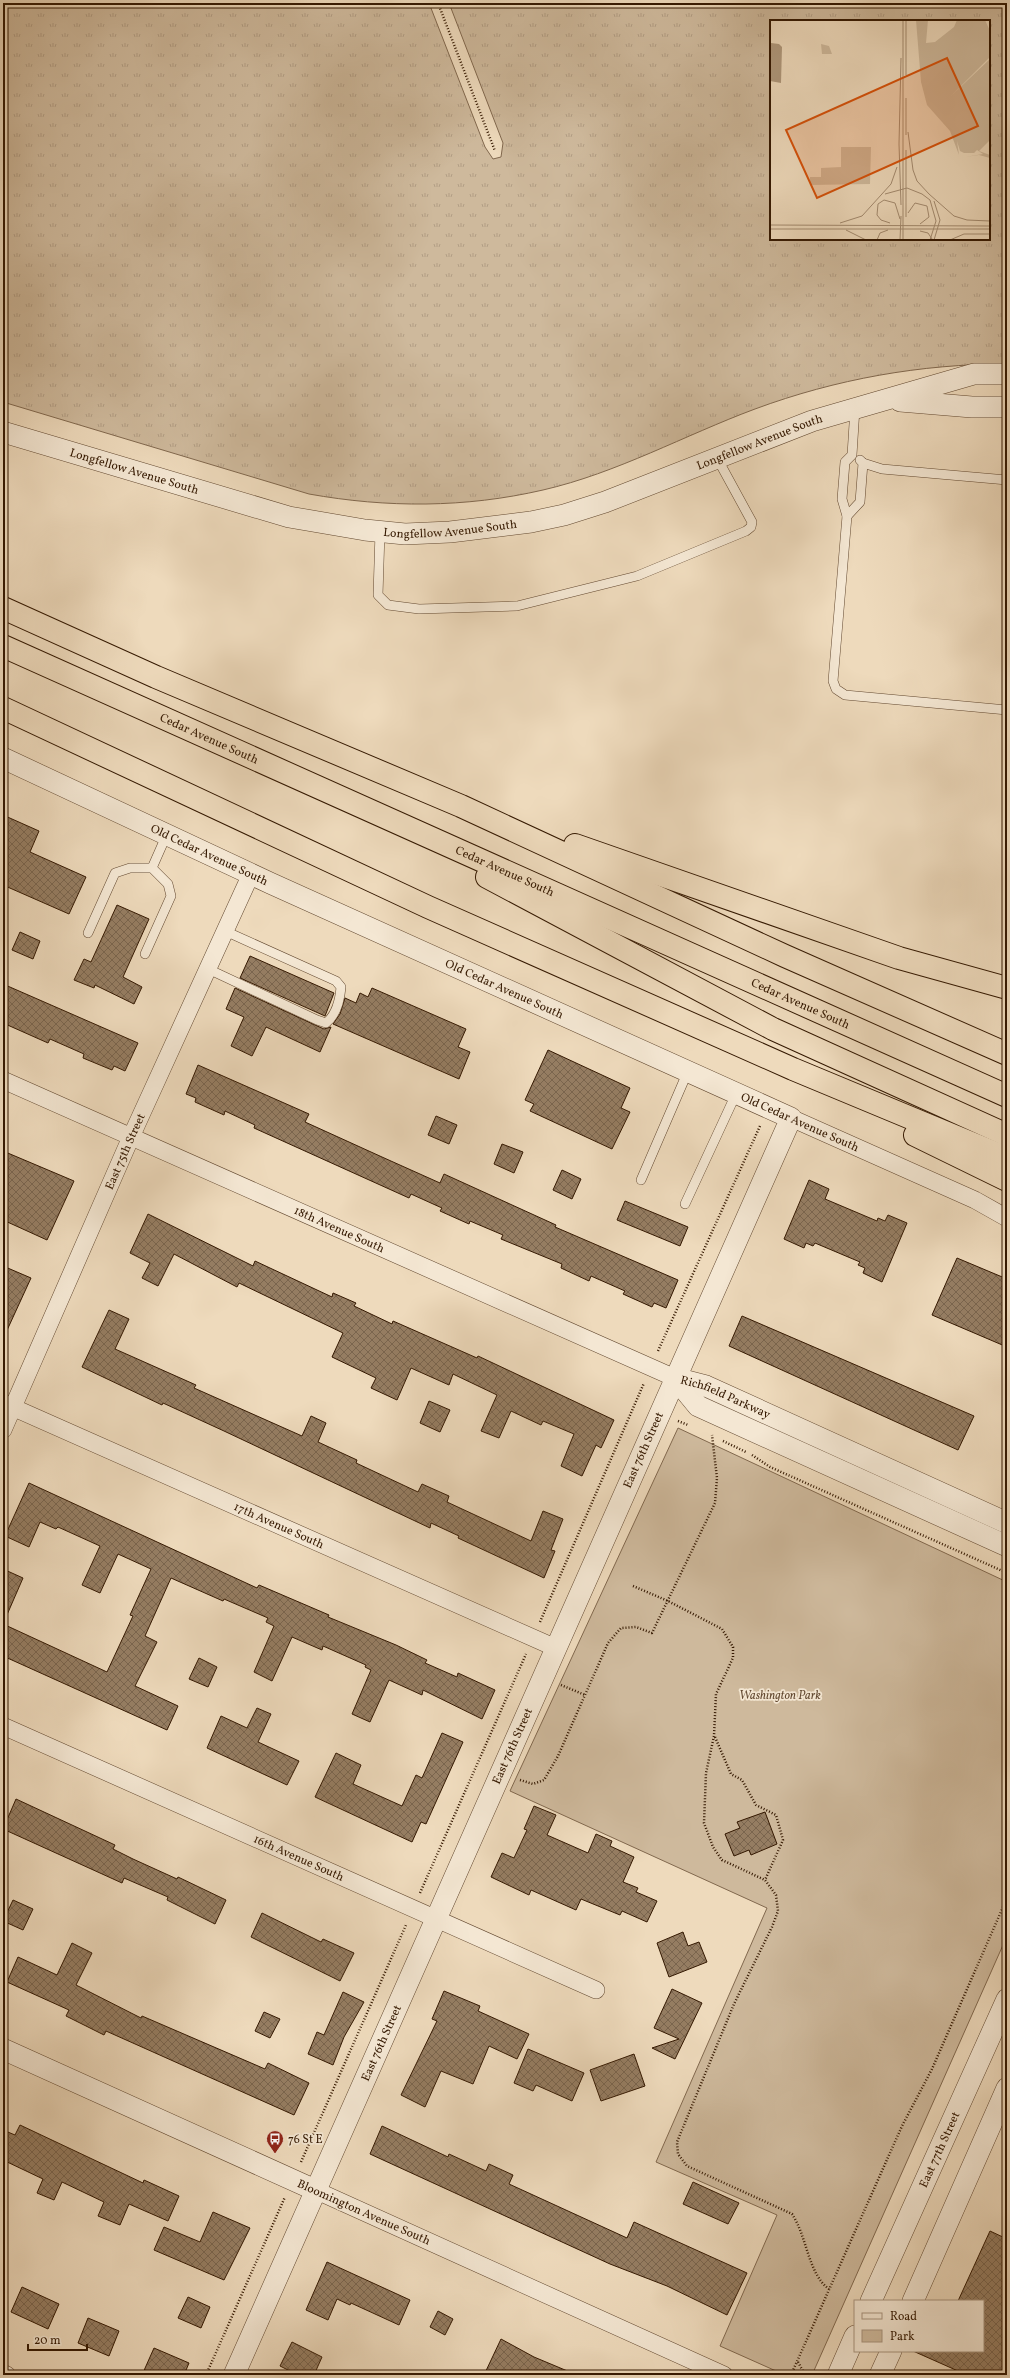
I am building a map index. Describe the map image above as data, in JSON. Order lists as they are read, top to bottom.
{
  "streets": {
    "highway": ["Cedar Avenue South"],
    "street": [
      "Longfellow Avenue South",
      "Old Cedar Avenue South",
      "East 75th Street",
      "18th Avenue South",
      "Richfield Parkway",
      "East 76th Street",
      "17th Avenue South",
      "16th Avenue South",
      "East 77th Street",
      "Bloomington Avenue South"
    ]
  },
  "crossings": [
    ["Old Cedar Avenue South", "East 75th Street"],
    ["Old Cedar Avenue South", "East 76th Street"],
    ["East 75th Street", "18th Avenue South"],
    ["East 75th Street", "17th Avenue South"],
    ["18th Avenue South", "Richfield Parkway"],
    ["18th Avenue South", "East 76th Street"],
    ["Richfield Parkway", "East 76th Street"],
    ["East 76th Street", "17th Avenue South"],
    ["East 76th Street", "16th Avenue South"],
    ["East 76th Street", "Bloomington Avenue South"]
  ],
  "parks": ["Washington Park"],
  "places": {
    "bus stop": ["76 St E"]
  },
  "legend": ["Road", "Park"],
  "scale_bar": "20 m"
}
